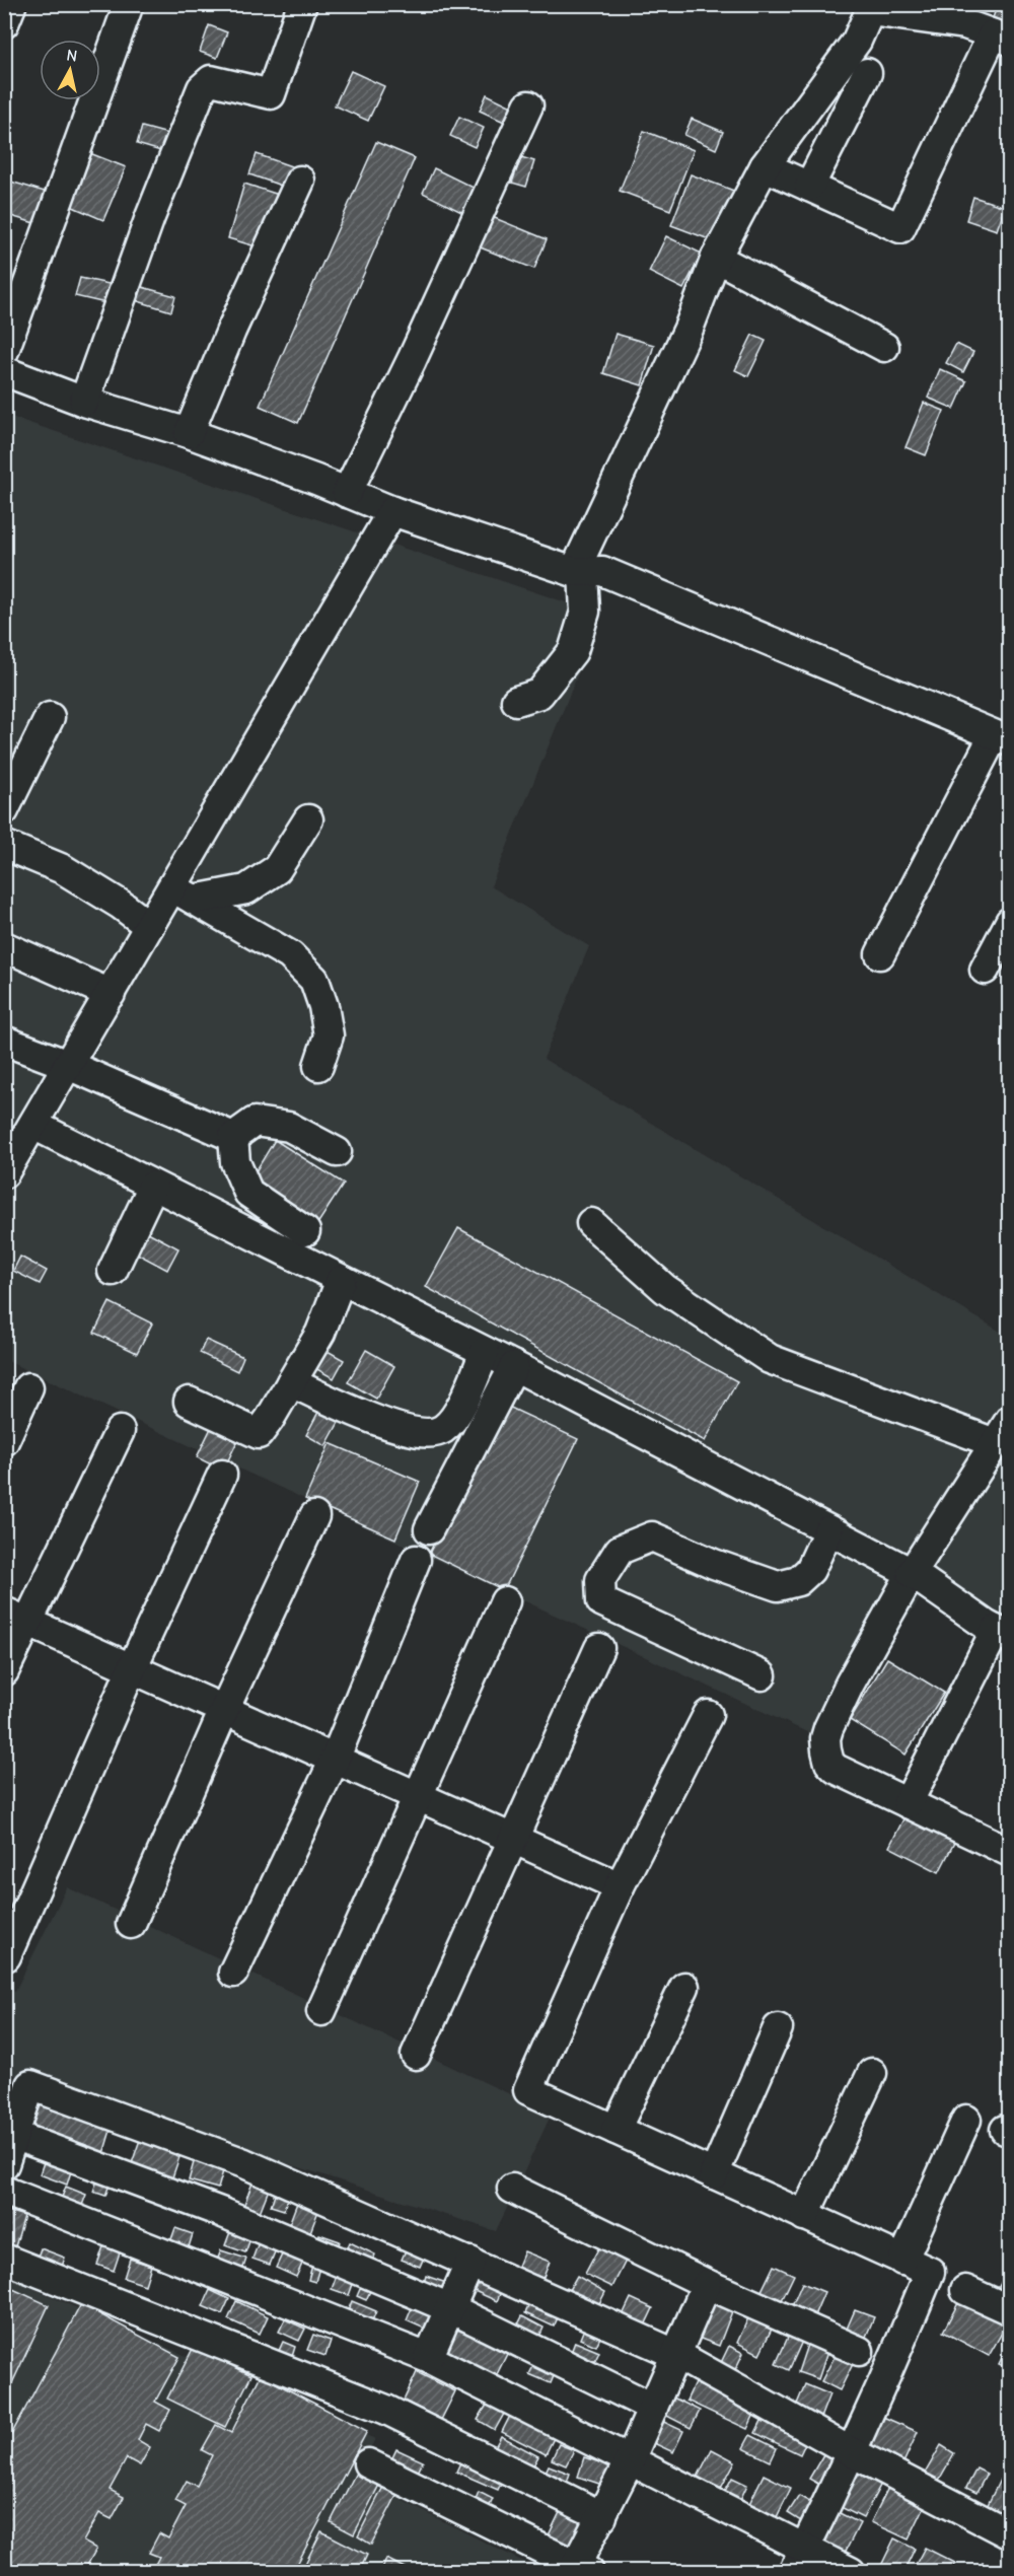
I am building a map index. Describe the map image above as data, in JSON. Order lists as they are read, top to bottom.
{
  "north": "top"
}
